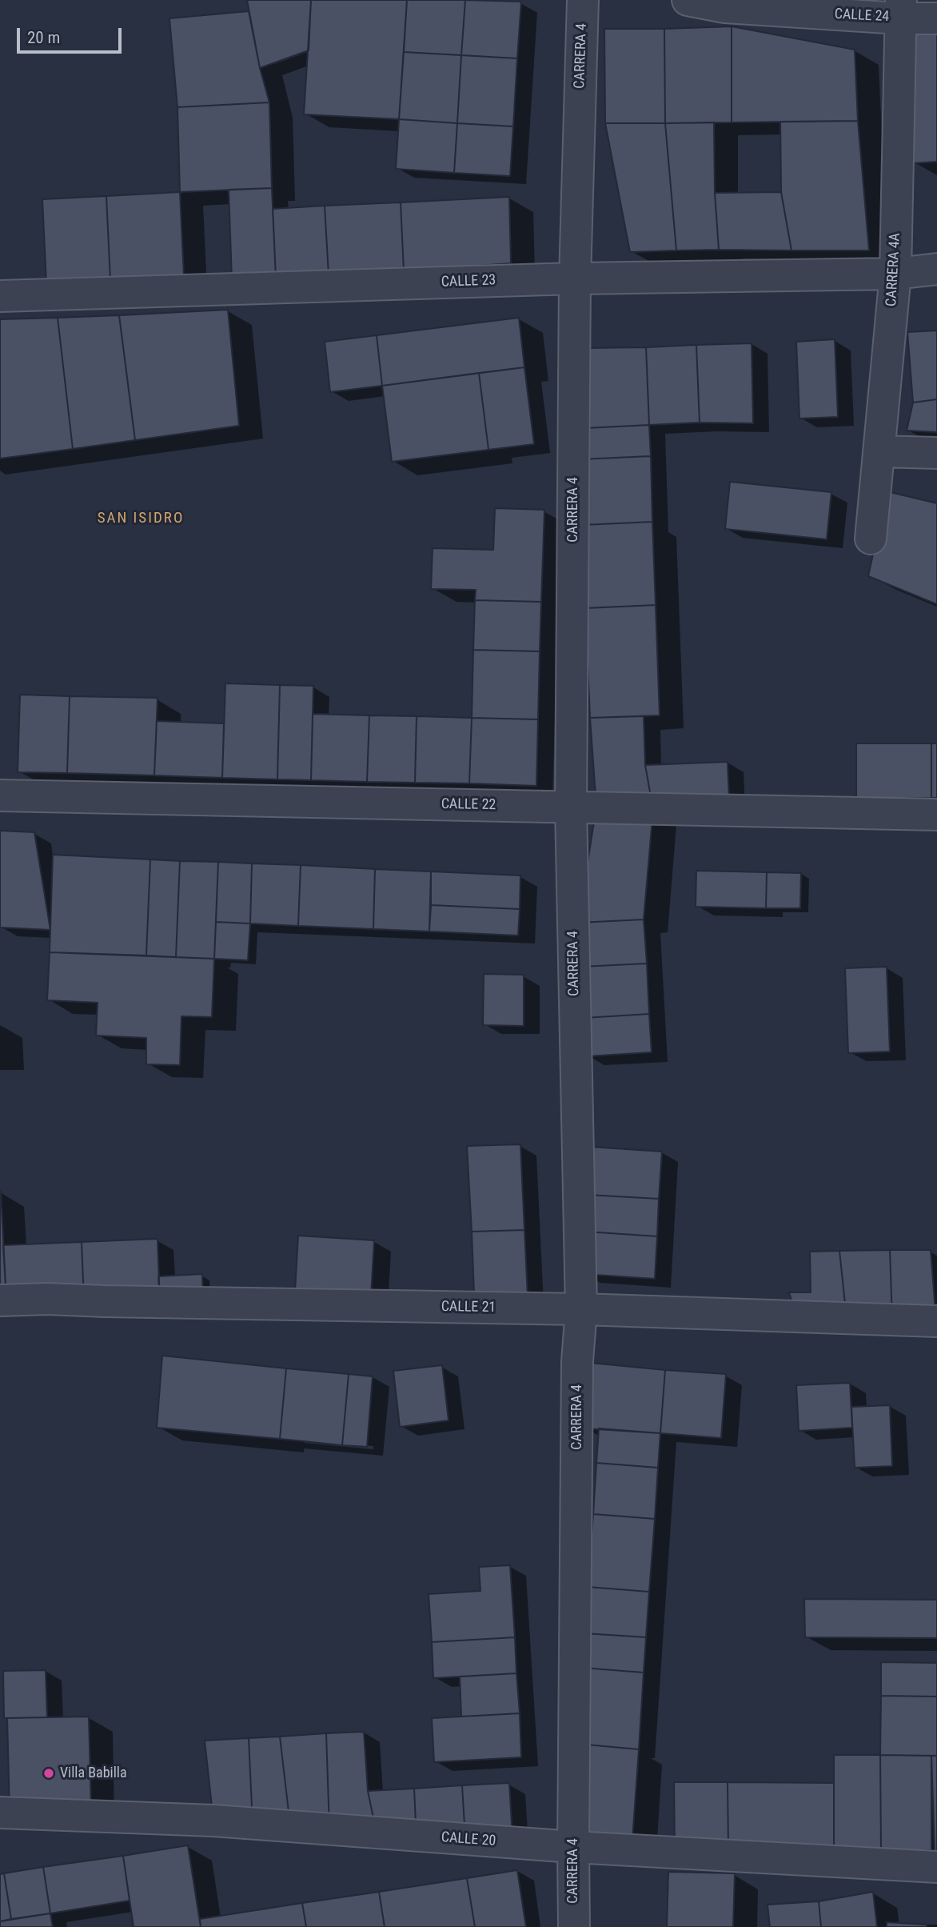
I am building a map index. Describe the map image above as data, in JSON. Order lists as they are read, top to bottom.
{
  "streets": {
    "street": [
      "CALLE 24",
      "CARRERA 4",
      "CARRERA 4A",
      "CALLE 23",
      "CALLE 22",
      "CALLE 21",
      "CALLE 20"
    ]
  },
  "crossings": [
    ["CALLE 24", "CARRERA 4A"],
    ["CARRERA 4", "CALLE 23"],
    ["CARRERA 4", "CALLE 22"],
    ["CARRERA 4", "CALLE 21"],
    ["CARRERA 4", "CALLE 20"],
    ["CARRERA 4A", "CALLE 23"]
  ],
  "districts": ["SAN ISIDRO"],
  "places": ["Villa Babilla"],
  "scale_bar": "20 m"
}
